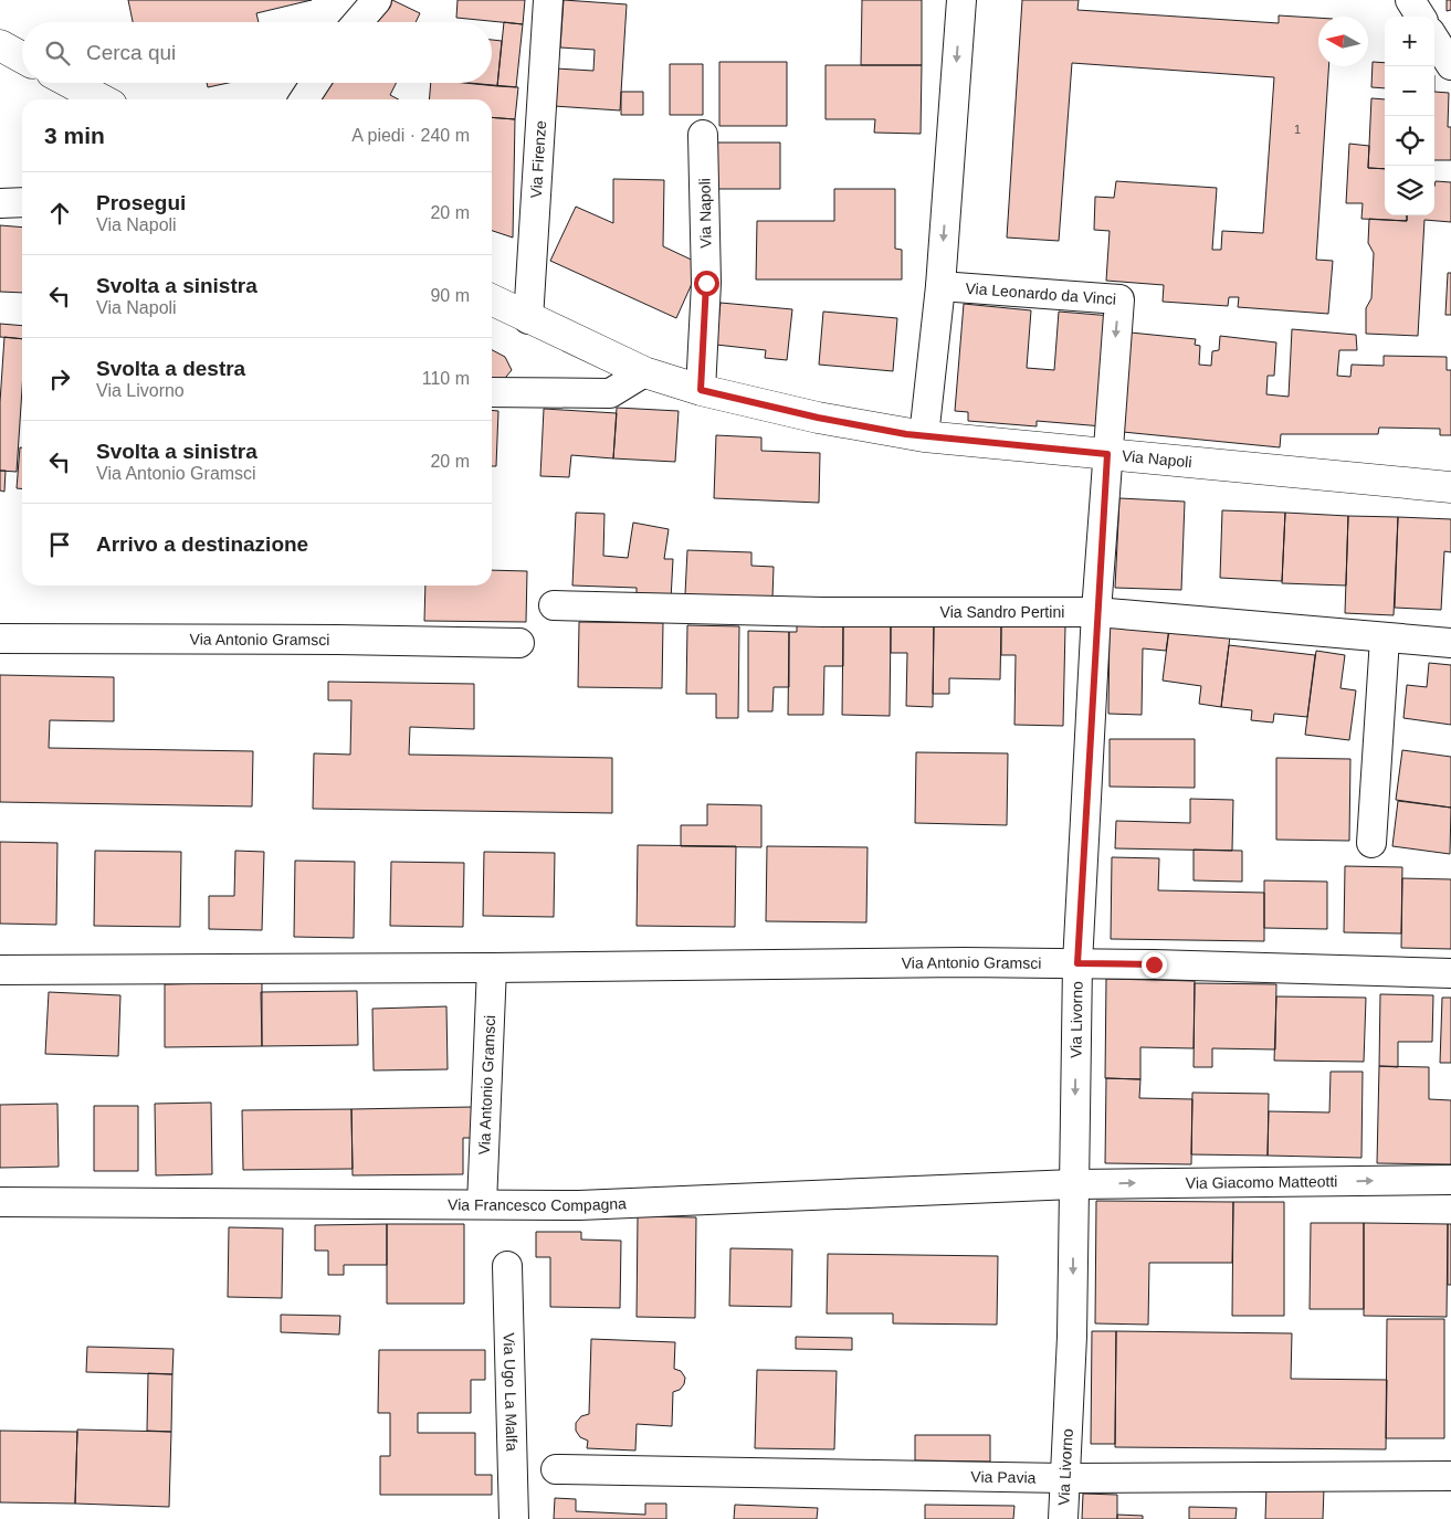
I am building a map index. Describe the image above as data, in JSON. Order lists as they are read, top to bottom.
{
  "streets": {
    "main road": ["Via Napoli"],
    "street": [
      "Via Firenze",
      "Via Leonardo da Vinci",
      "Via Sandro Pertini",
      "Via Antonio Gramsci",
      "Via Livorno",
      "Via Giacomo Matteotti",
      "Via Francesco Compagna",
      "Via Ugo La Malfa",
      "Via Pavia"
    ]
  },
  "crossings": [
    ["Via Firenze", "Via Napoli"],
    ["Via Napoli", "Via Leonardo da Vinci"],
    ["Via Napoli", "Via Livorno"],
    ["Via Leonardo da Vinci", "Via Livorno"],
    ["Via Sandro Pertini", "Via Livorno"],
    ["Via Antonio Gramsci", "Via Livorno"],
    ["Via Antonio Gramsci", "Via Francesco Compagna"],
    ["Via Livorno", "Via Giacomo Matteotti"],
    ["Via Livorno", "Via Francesco Compagna"],
    ["Via Livorno", "Via Pavia"],
    ["Via Giacomo Matteotti", "Via Francesco Compagna"]
  ],
  "one_way": ["Via Livorno", "Via Giacomo Matteotti"],
  "house_numbers": ["1"],
  "north": "left",
  "page": {
    "map_buttons": ["+", "−"],
    "search": "Cerca qui",
    "heading": ["3 min", "A piedi · 240 m"],
    "list": [
      ["Prosegui", "Via Napoli", "20 m"],
      ["Svolta a sinistra", "Via Napoli", "90 m"],
      ["Svolta a destra", "Via Livorno", "110 m"],
      ["Svolta a sinistra", "Via Antonio Gramsci", "20 m"],
      "Arrivo a destinazione"
    ]
  }
}
